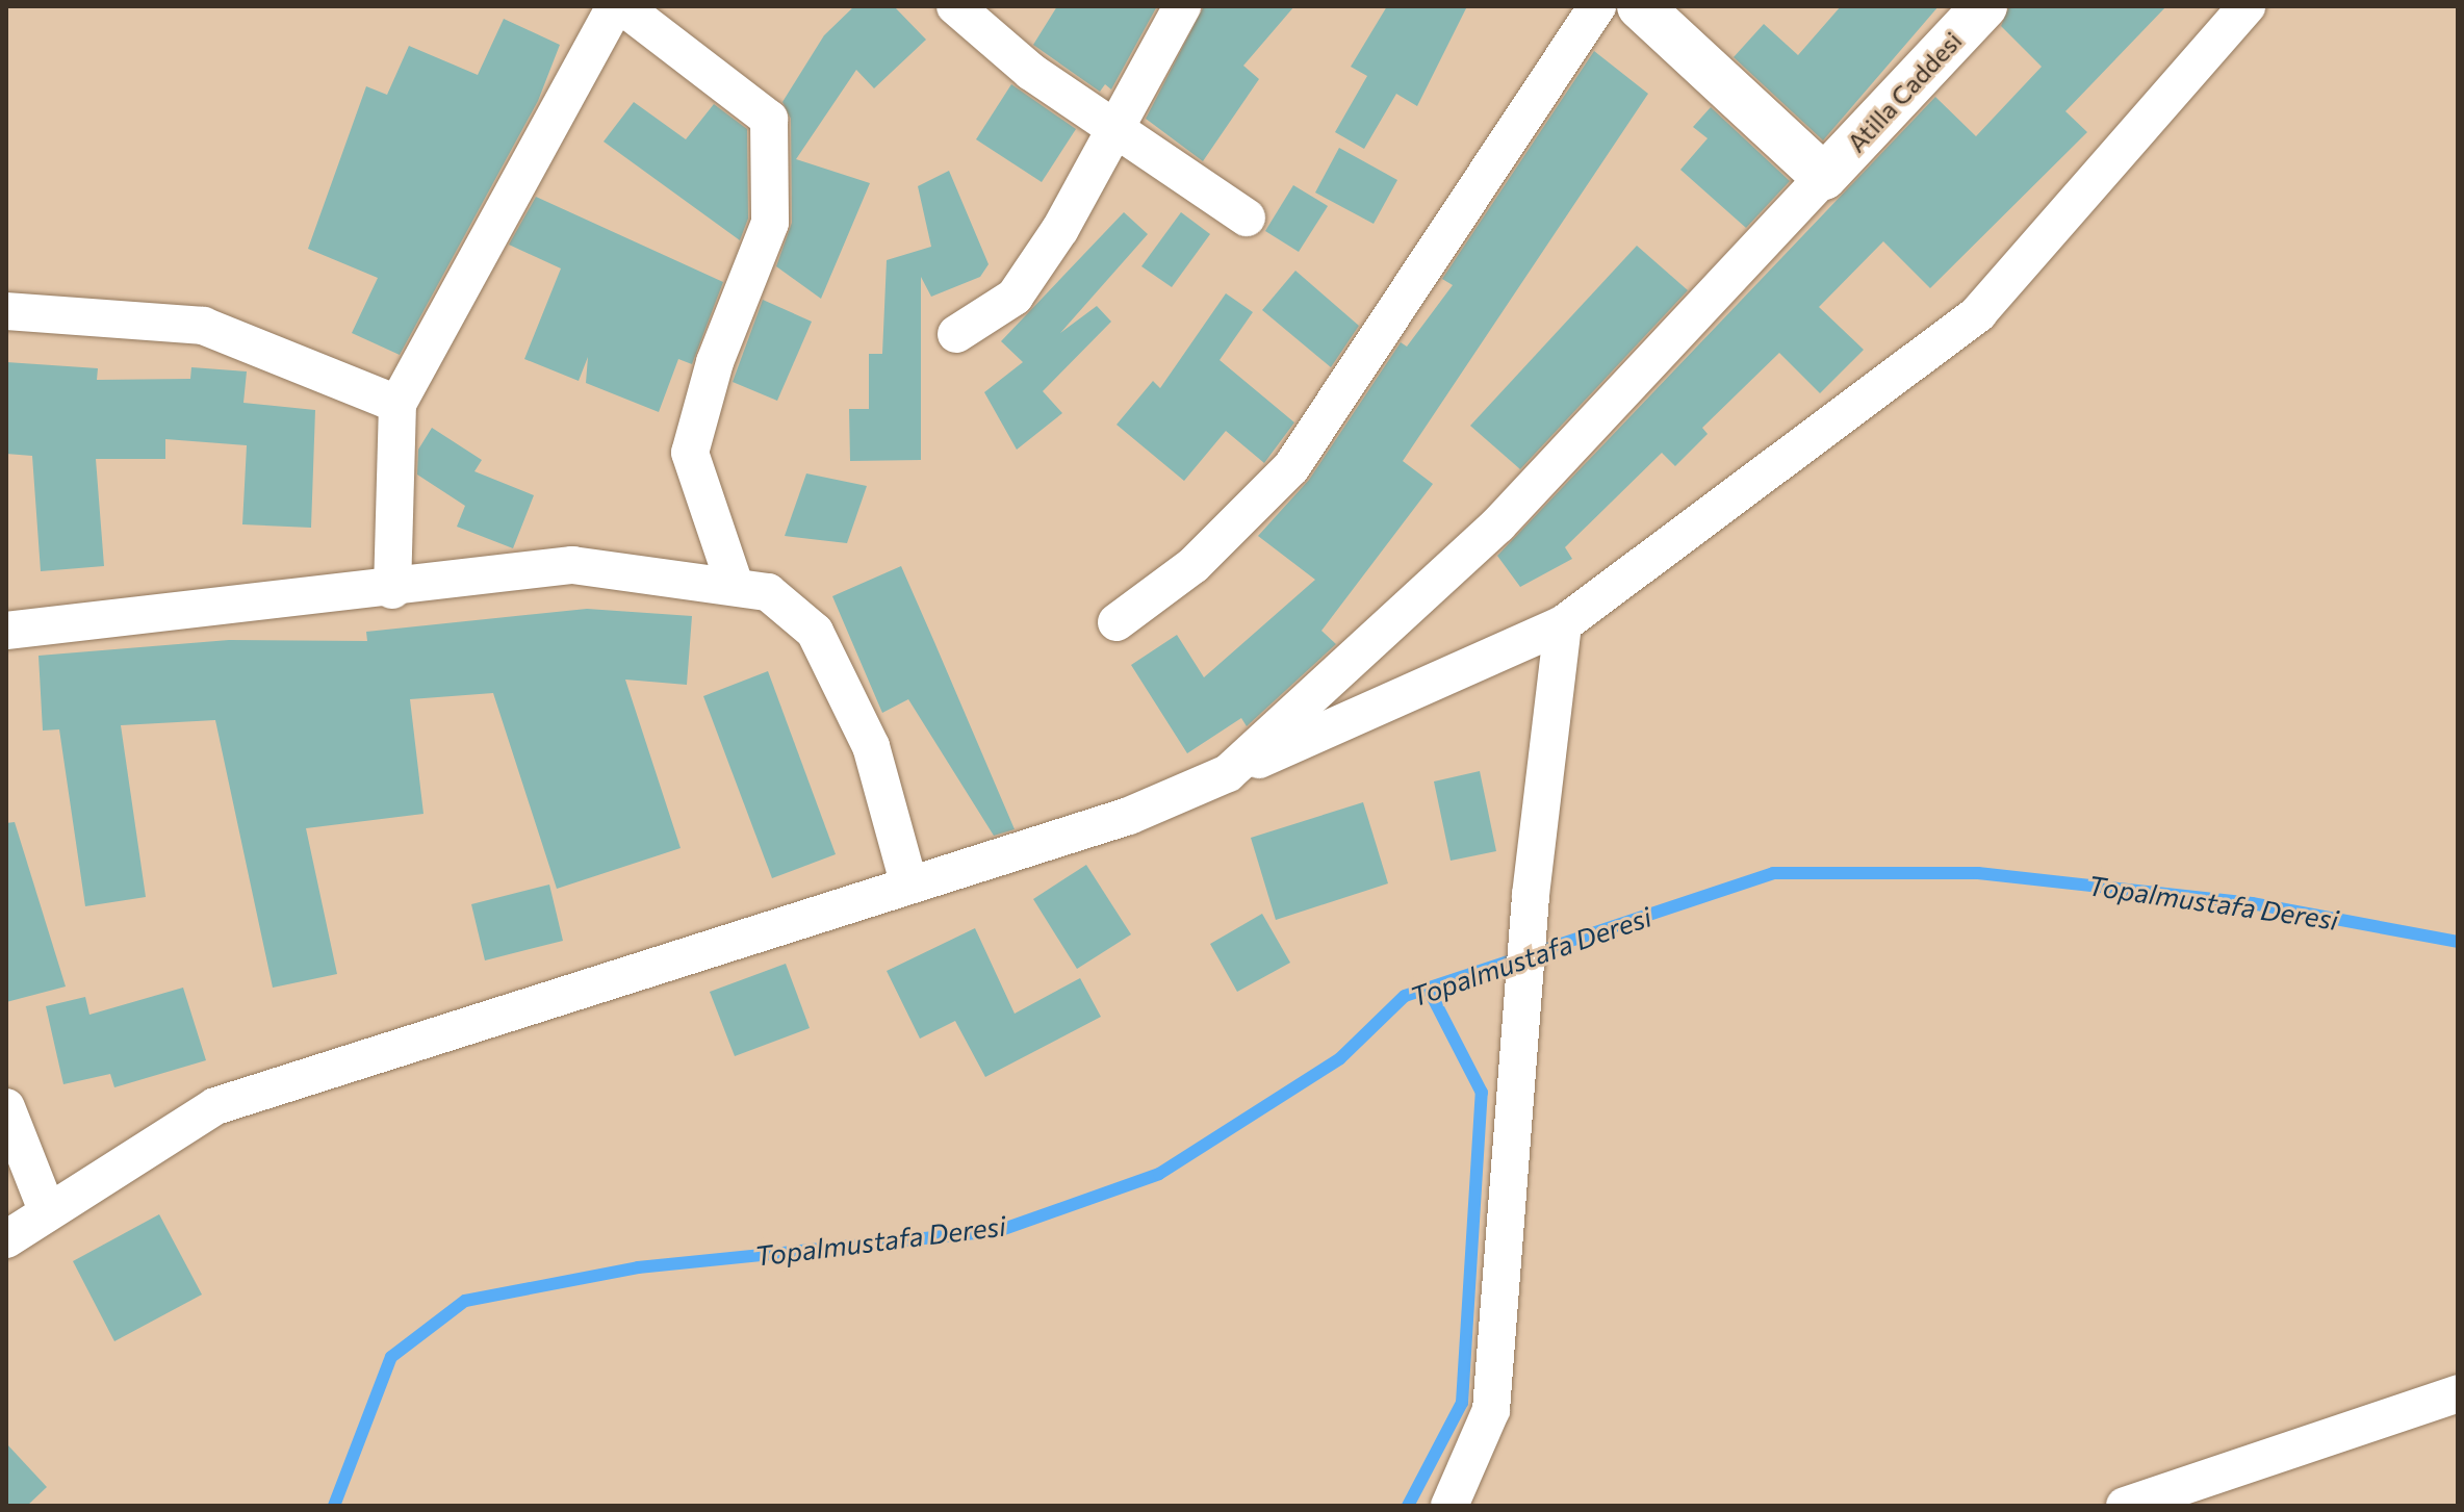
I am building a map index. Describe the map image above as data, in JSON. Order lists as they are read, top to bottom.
{
  "streets": {
    "street": ["Atilla Caddesi"]
  },
  "water": ["Topalmustafa Deresi"]
}
